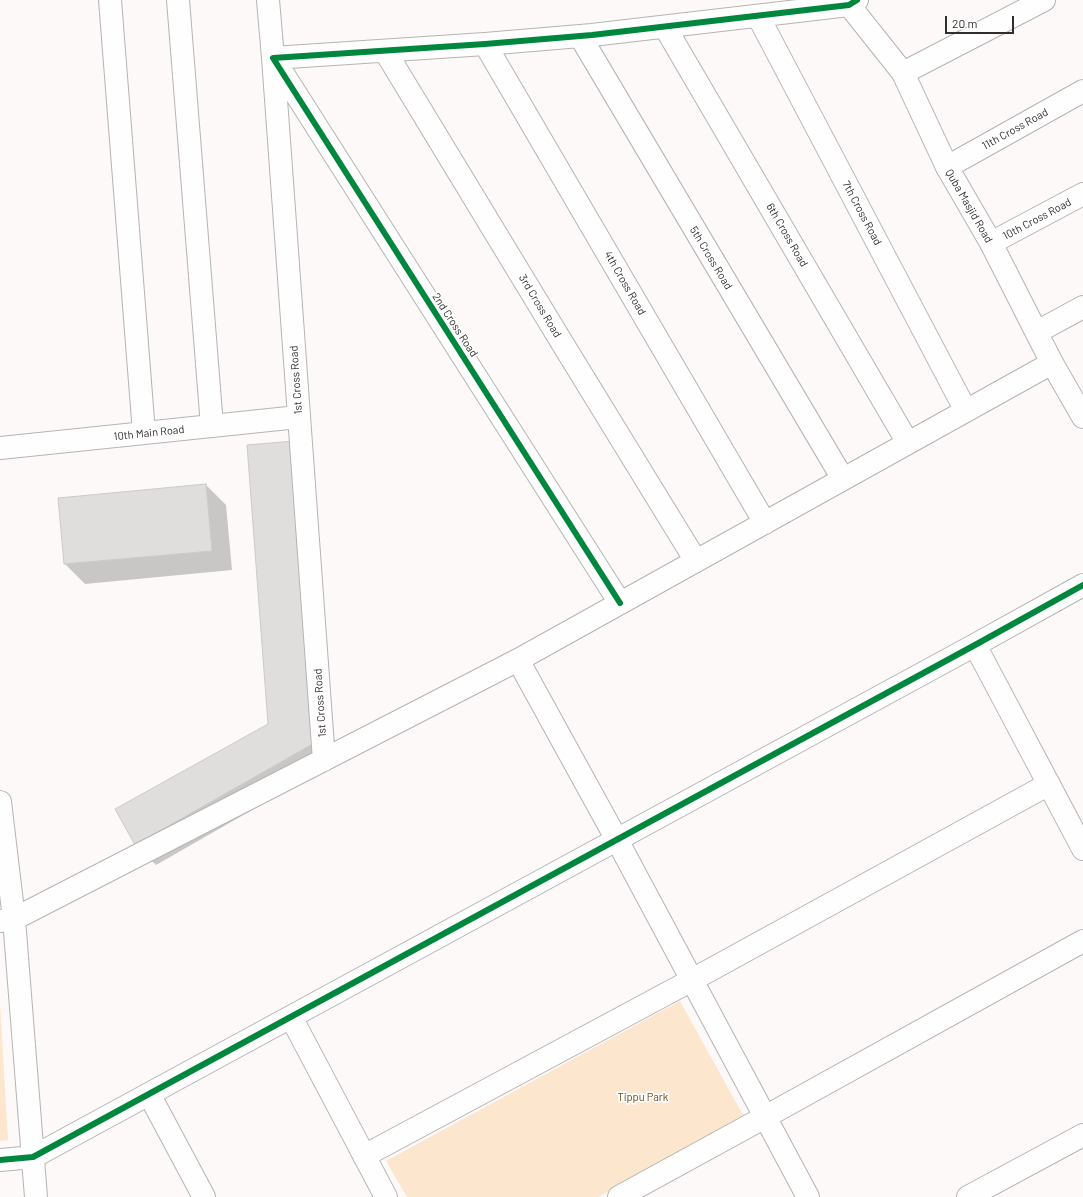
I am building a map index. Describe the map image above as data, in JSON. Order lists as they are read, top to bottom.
{
  "streets": {
    "street": [
      "11th Cross Road",
      "Quba Masjid Road",
      "7th Cross Road",
      "10th Cross Road",
      "6th Cross Road",
      "5th Cross Road",
      "4th Cross Road",
      "3rd Cross Road",
      "2nd Cross Road",
      "1st Cross Road",
      "10th Main Road"
    ]
  },
  "crossings": [
    ["11th Cross Road", "Quba Masjid Road"],
    ["Quba Masjid Road", "10th Cross Road"],
    ["2nd Cross Road", "1st Cross Road"],
    ["1st Cross Road", "10th Main Road"]
  ],
  "parks": ["Tippu Park"],
  "scale_bar": "20 m"
}
